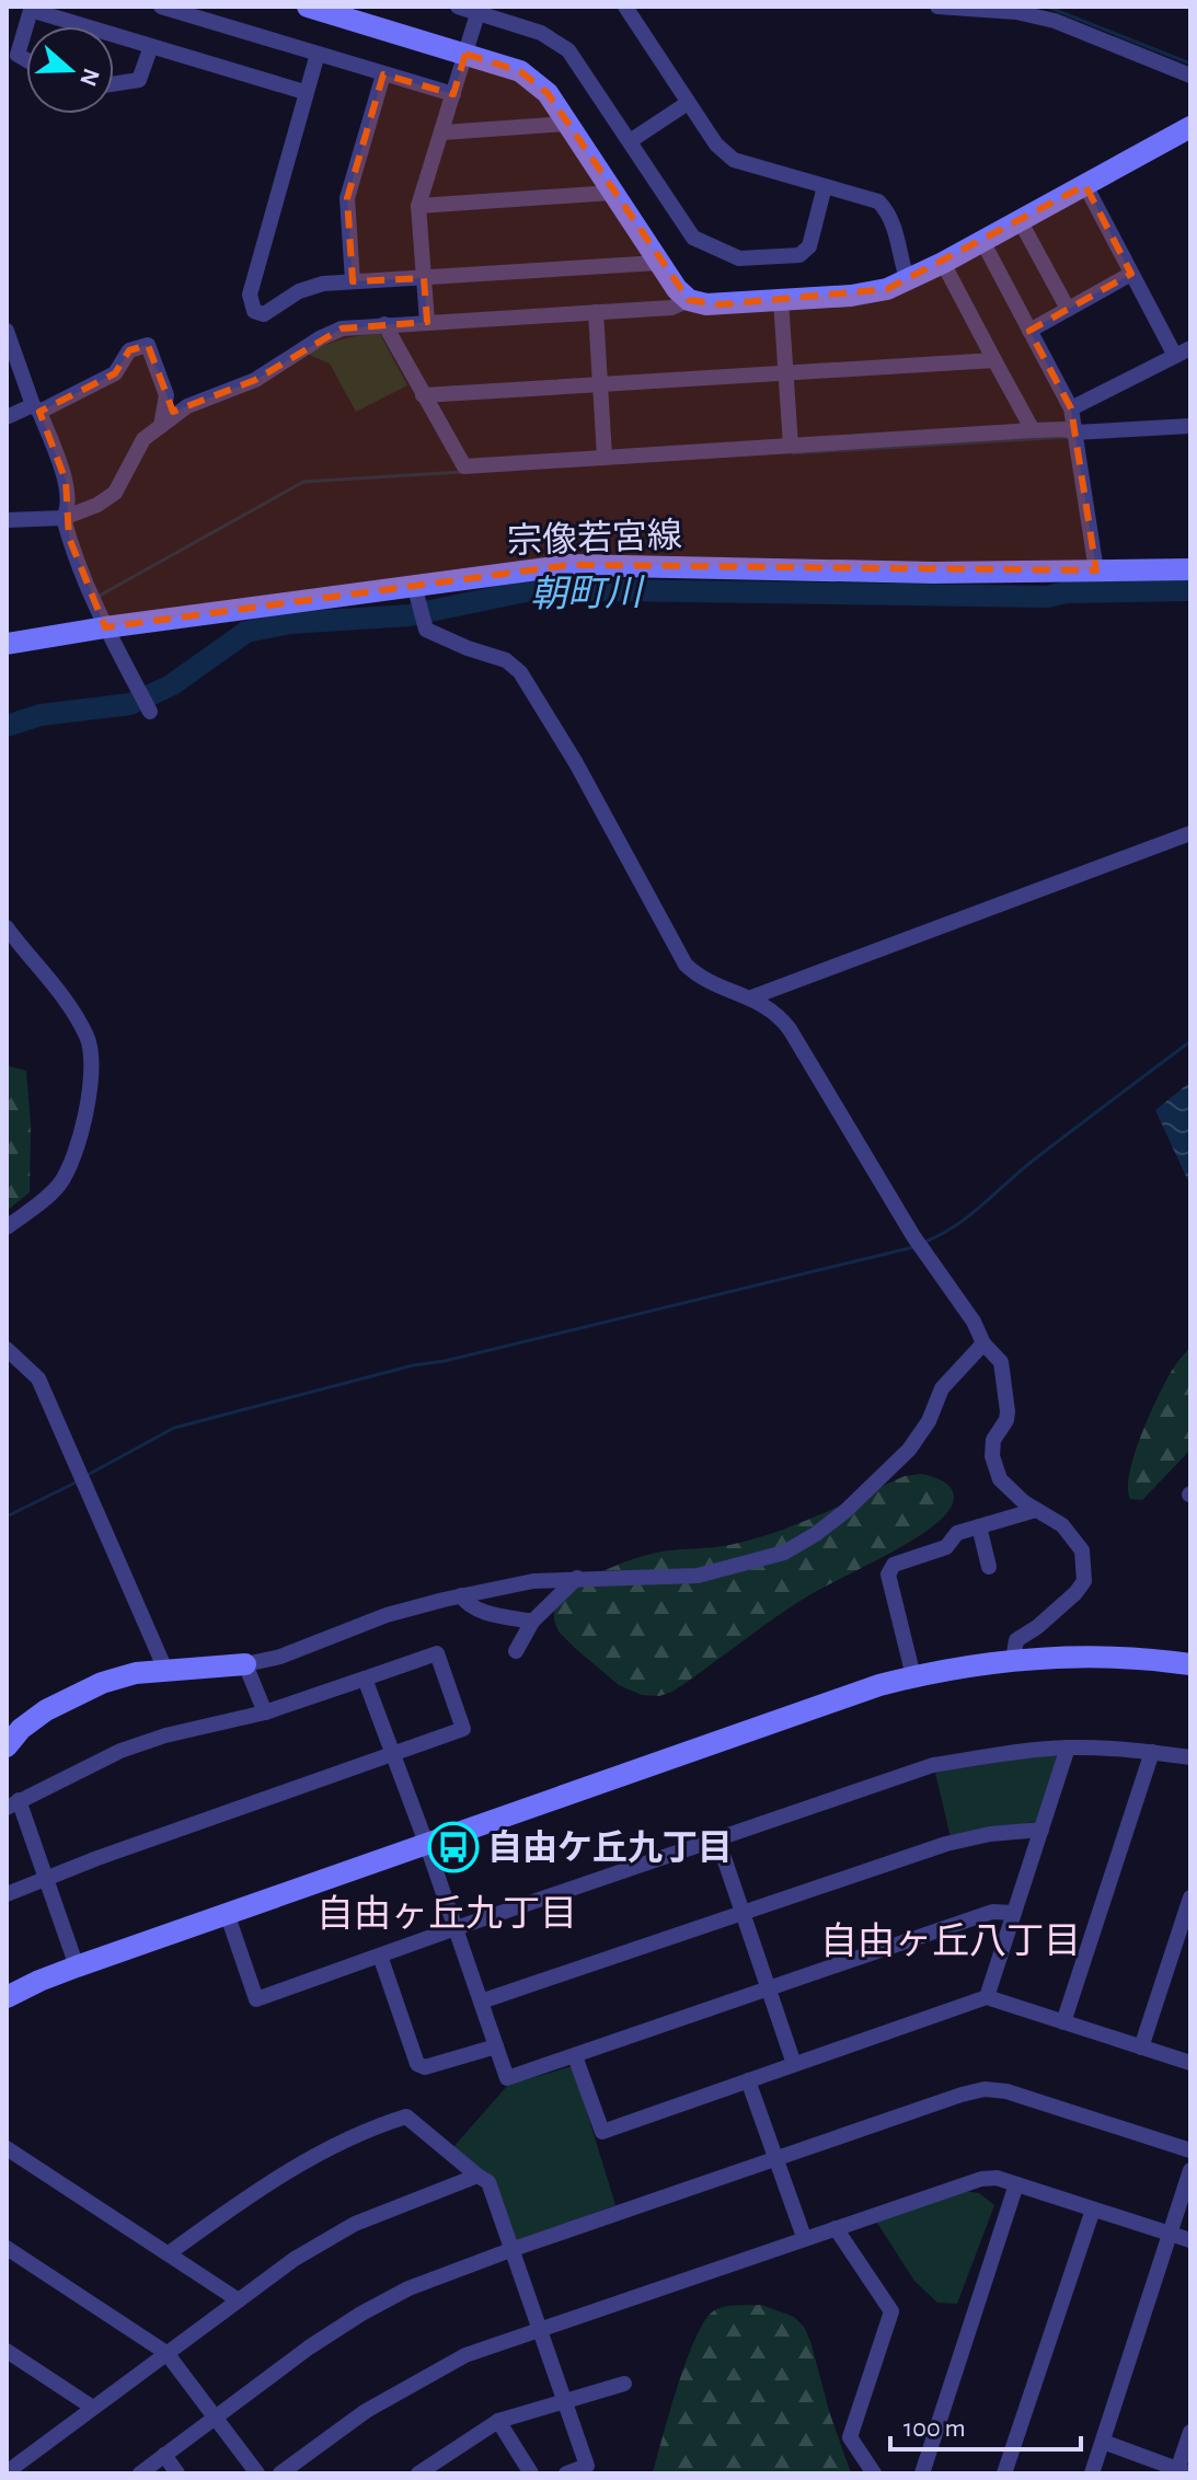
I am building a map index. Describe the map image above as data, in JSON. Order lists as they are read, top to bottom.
{
  "streets": {
    "street": ["宗像若宮線"]
  },
  "districts": ["自由ヶ丘九丁目", "自由ヶ丘八丁目"],
  "water": ["朝町川"],
  "places": {
    "bus stop": ["自由ケ丘九丁目"]
  },
  "scale_bar": "100 m",
  "north": "right"
}
